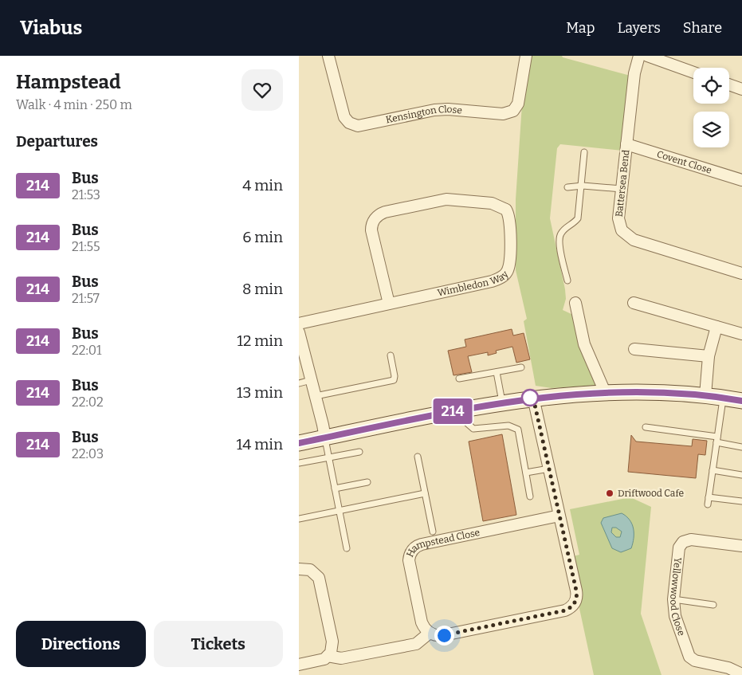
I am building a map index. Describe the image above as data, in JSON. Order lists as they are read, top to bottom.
{
  "streets": {
    "street": [
      "Kensington Close",
      "Covent Close",
      "Battersea Bend",
      "Wimbledon Way",
      "Hampstead Close",
      "Yellowwood Close"
    ]
  },
  "crossings": [
    ["Covent Close", "Battersea Bend"]
  ],
  "places": ["Driftwood Cafe"],
  "lines": ["bus line 214"],
  "page": {
    "header": "Viabus",
    "nav": ["Map", "Layers", "Share"],
    "heading": [
      ["Hampstead", "Walk · 4 min · 250 m"],
      "Departures"
    ],
    "on_map": "214",
    "list": [
      {
        "mark": "214",
        "name": "Bus",
        "note": "21:53",
        "value": "4 min"
      },
      {
        "mark": "214",
        "name": "Bus",
        "note": "21:55",
        "value": "6 min"
      },
      {
        "mark": "214",
        "name": "Bus",
        "note": "21:57",
        "value": "8 min"
      },
      {
        "mark": "214",
        "name": "Bus",
        "note": "22:01",
        "value": "12 min"
      },
      {
        "mark": "214",
        "name": "Bus",
        "note": "22:02",
        "value": "13 min"
      },
      {
        "mark": "214",
        "name": "Bus",
        "note": "22:03",
        "value": "14 min"
      }
    ],
    "buttons": ["Directions", "Tickets"]
  }
}
